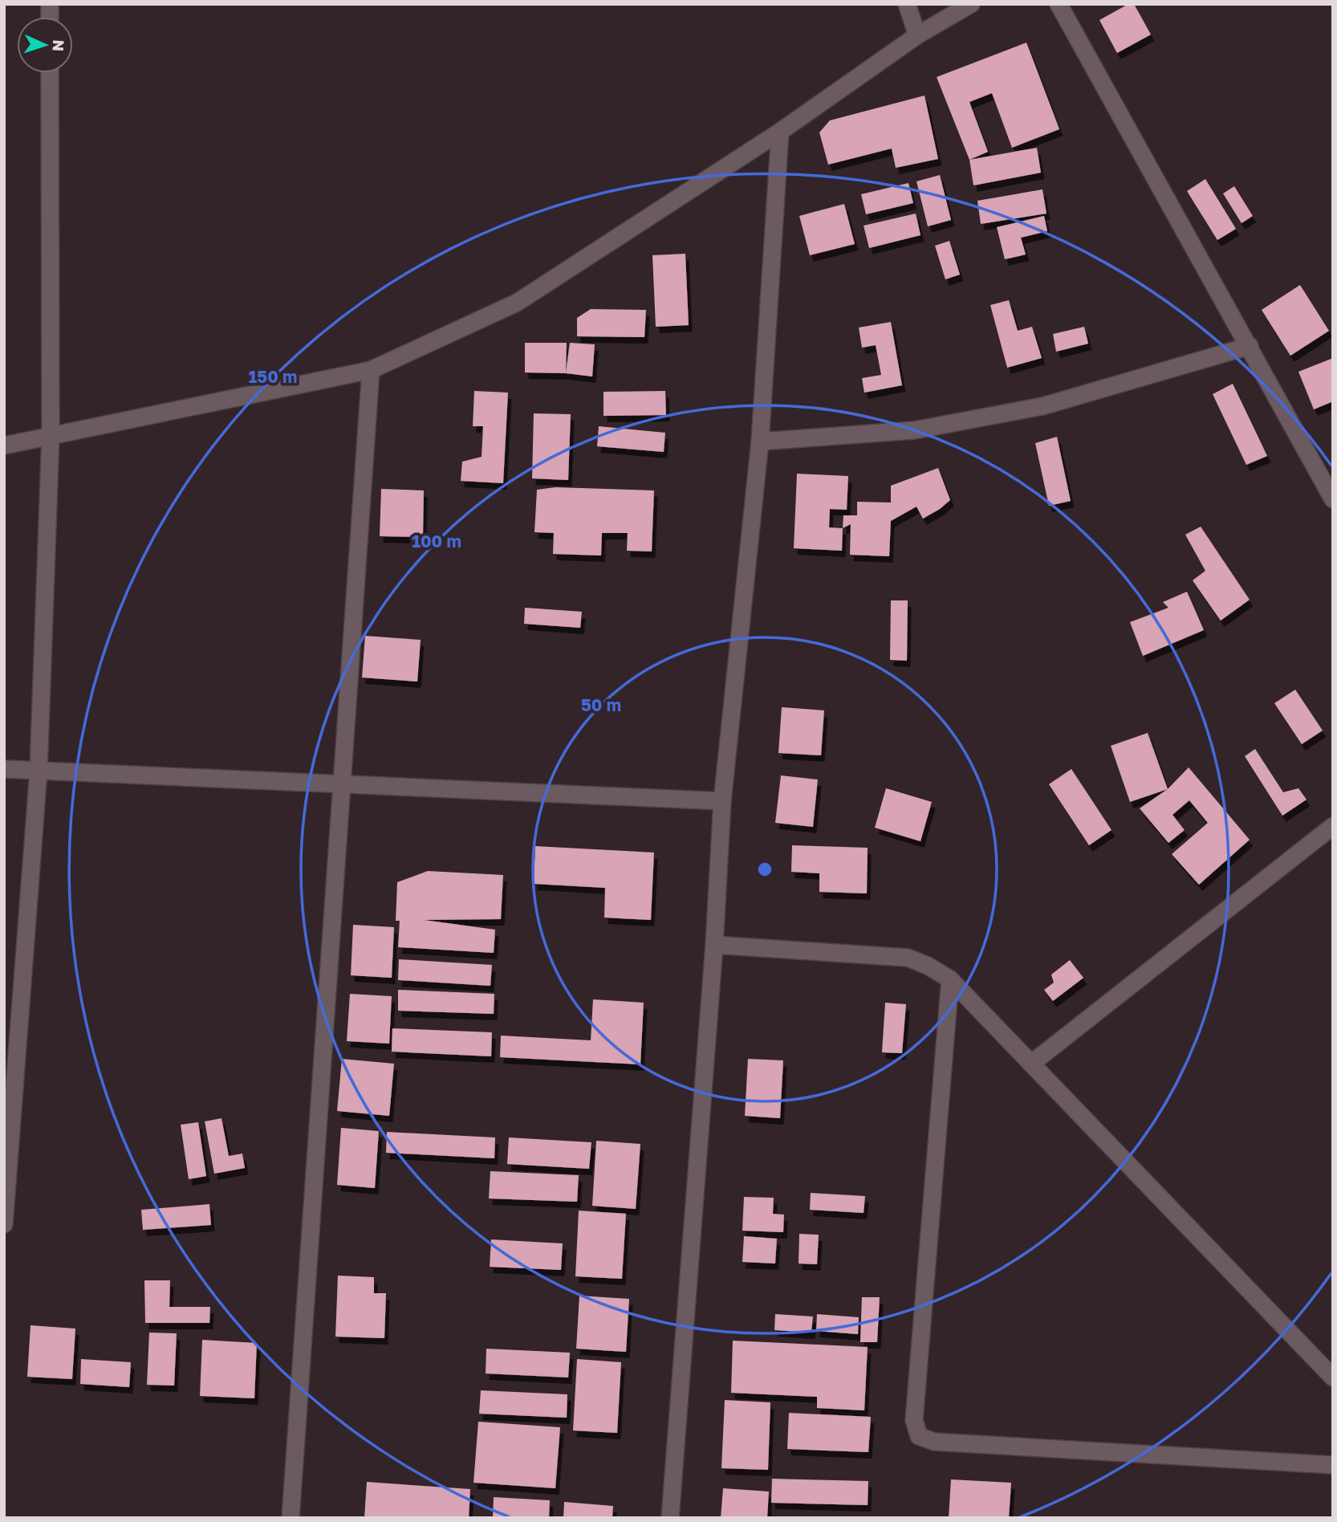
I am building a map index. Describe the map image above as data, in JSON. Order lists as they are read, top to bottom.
{
  "north": "right",
  "rings": ["150 m", "100 m", "50 m"]
}
